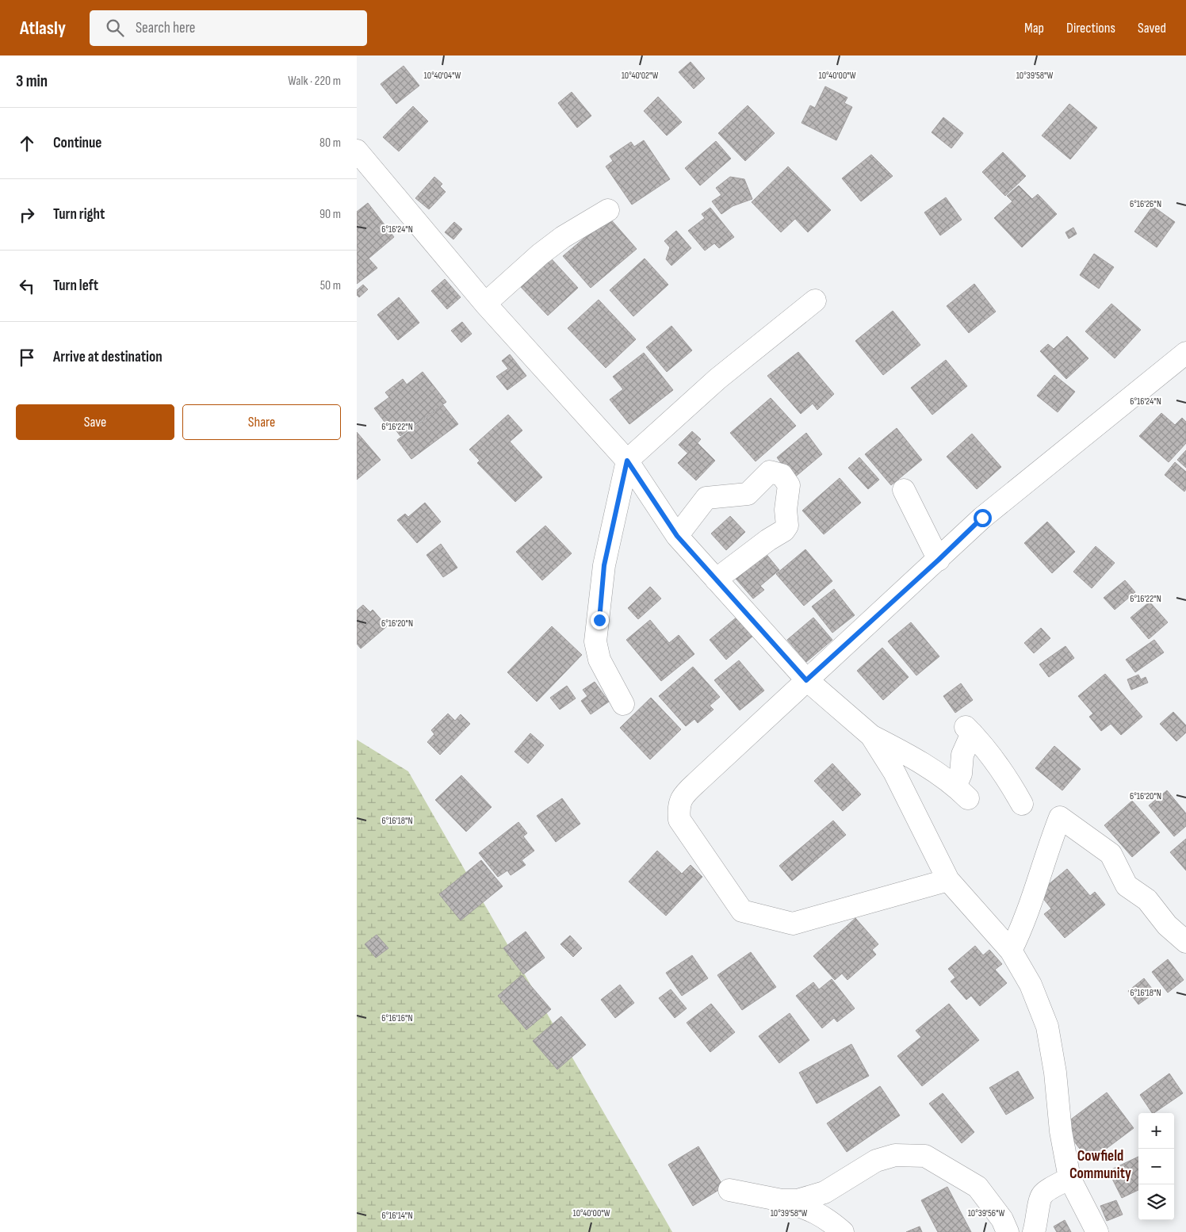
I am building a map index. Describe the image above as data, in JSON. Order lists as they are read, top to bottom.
{
  "districts": ["Cowfield Community"],
  "page": {
    "header": "Atlasly",
    "search": "Search here",
    "nav": ["Map", "Directions", "Saved"],
    "heading": ["3 min", "Walk · 220 m"],
    "list": [
      ["Continue", "80 m"],
      ["Turn right", "90 m"],
      ["Turn left", "50 m"],
      "Arrive at destination"
    ],
    "buttons": ["Save", "Share"],
    "map_buttons": ["+", "−"]
  },
  "coordinates": [
    "10°40'04\"W",
    "10°40'02\"W",
    "10°40'00\"W",
    "10°39'58\"W",
    "6°16'26\"N",
    "6°16'24\"N",
    "6°16'22\"N",
    "6°16'20\"N",
    "6°16'18\"N",
    "6°16'16\"N",
    "10°39'56\"W",
    "6°16'14\"N"
  ]
}
